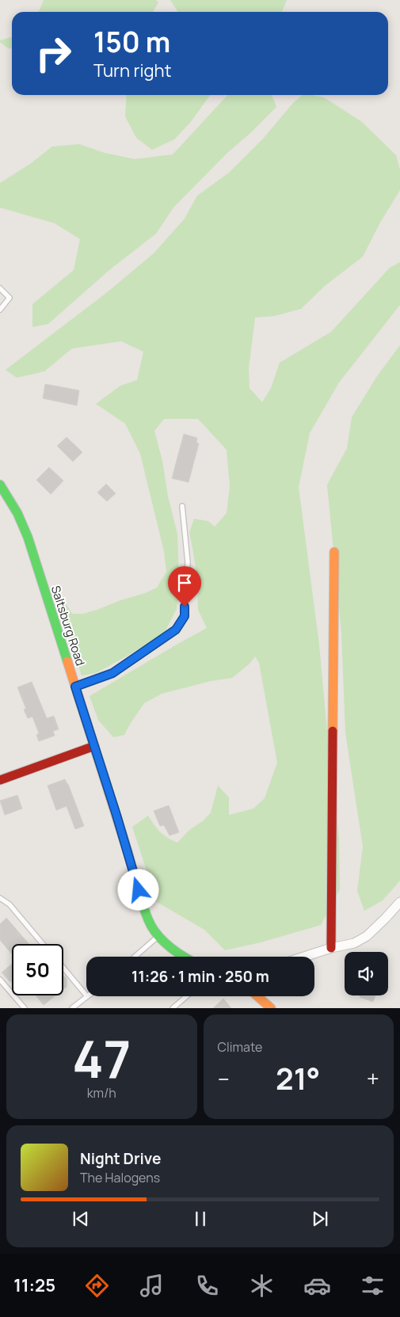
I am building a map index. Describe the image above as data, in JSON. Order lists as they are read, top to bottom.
{
  "streets": {
    "main road": ["Saltsburg Road"]
  },
  "page": {
    "turn": ["150 m", "Turn right"],
    "limit": "50",
    "trip": "11:26 · 1 min · 250 m",
    "tile": [
      ["47", "km/h"],
      "Climate"
    ],
    "heat": ["−", "21°", "+"],
    "song": ["Night Drive", "The Halogens"],
    "tabs": "11:25"
  }
}
